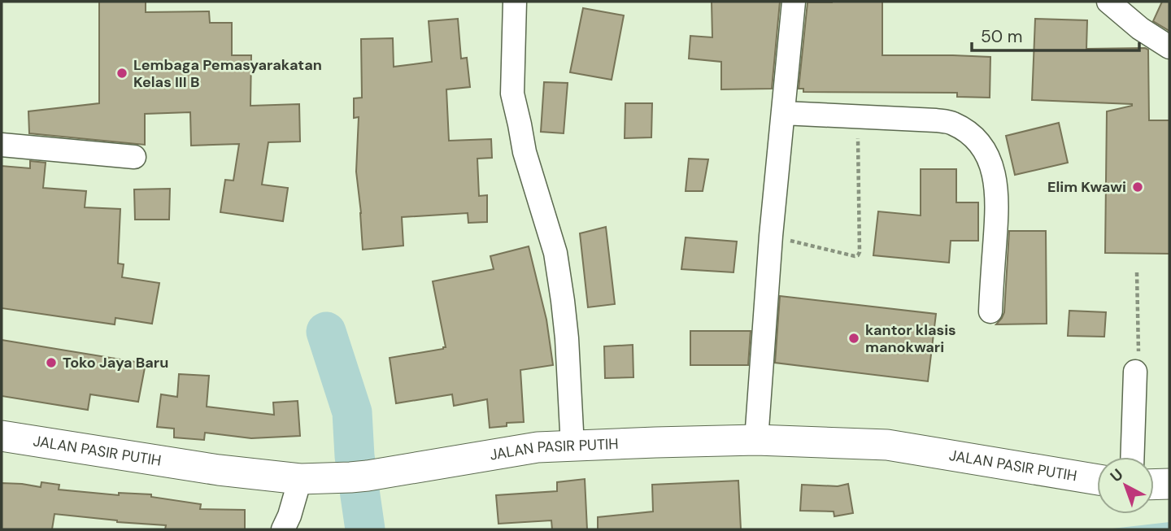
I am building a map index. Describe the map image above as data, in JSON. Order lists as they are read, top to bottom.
{
  "streets": {
    "main road": ["JALAN PASIR PUTIH"]
  },
  "places": [
    "Lembaga Pemasyarakatan Kelas III B",
    "Elim Kwawi",
    "kantor klasis manokwari",
    "Toko Jaya Baru"
  ],
  "scale_bar": "50 m",
  "north": "top left"
}
